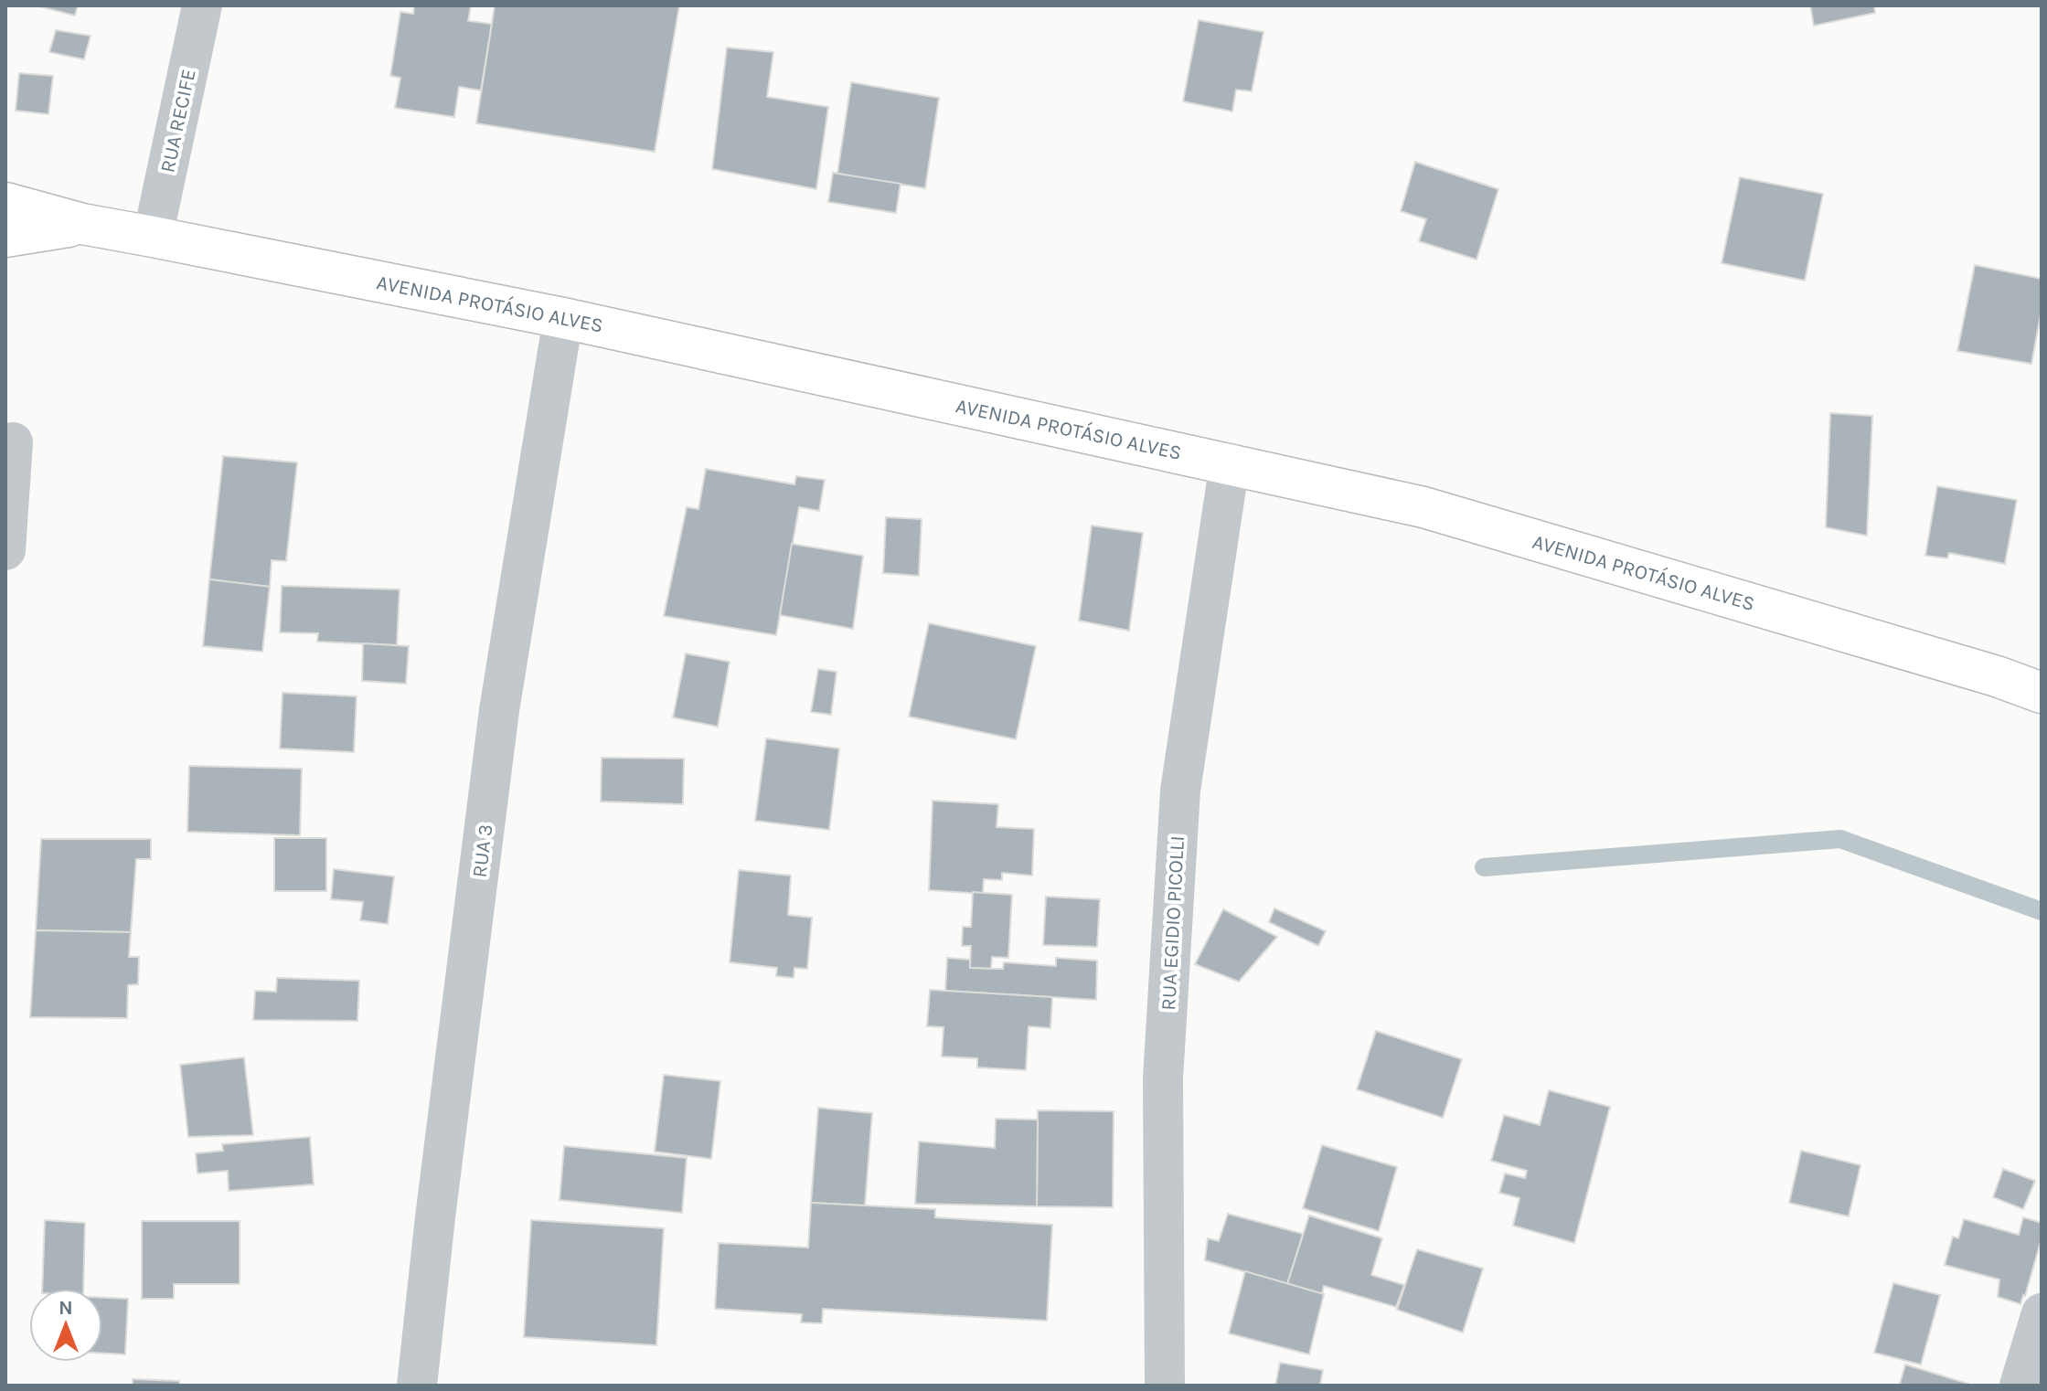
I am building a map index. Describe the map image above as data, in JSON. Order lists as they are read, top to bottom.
{
  "streets": {
    "main road": ["AVENIDA PROTÁSIO ALVES"],
    "street": ["RUA RECIFE", "RUA 3", "RUA EGIDIO PICOLLI"]
  },
  "crossings": [
    ["RUA RECIFE", "AVENIDA PROTÁSIO ALVES"],
    ["AVENIDA PROTÁSIO ALVES", "RUA 3"],
    ["AVENIDA PROTÁSIO ALVES", "RUA EGIDIO PICOLLI"]
  ],
  "north": "top"
}
